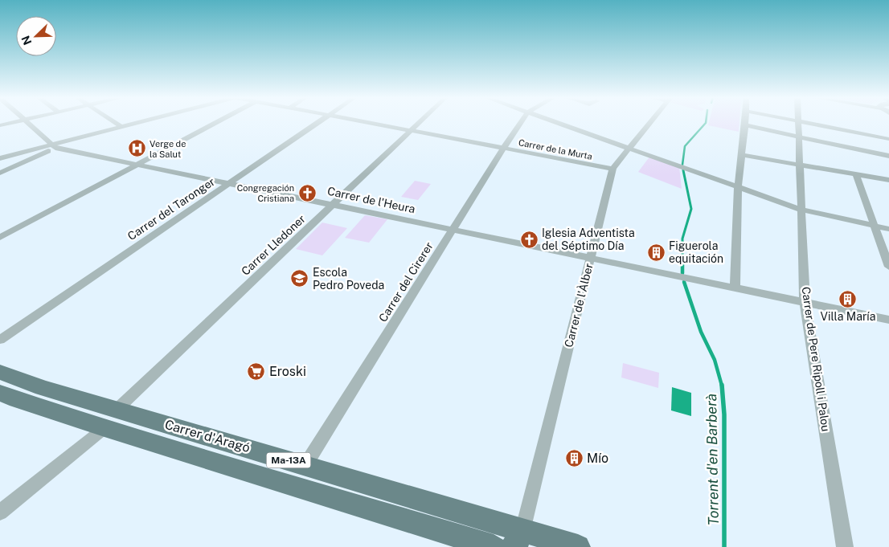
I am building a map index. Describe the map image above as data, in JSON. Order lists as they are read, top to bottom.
{
  "streets": {
    "main road": ["Carrer d'Aragó", "Ma-13A"],
    "street": [
      "Carrer de la Murta",
      "Carrer de l'Heura",
      "Carrer del Taronger",
      "Carrer Lledoner",
      "Carrer del Cirerer",
      "Carrer de l'Àlber",
      "Carrer de Pere Ripoll i Palou"
    ]
  },
  "crossings": [
    ["Carrer de la Murta", "Carrer Lledoner"],
    ["Carrer de la Murta", "Carrer del Cirerer"],
    ["Carrer de la Murta", "Carrer de l'Àlber"],
    ["Carrer de l'Heura", "Carrer del Taronger"],
    ["Carrer de l'Heura", "Carrer Lledoner"],
    ["Carrer de l'Heura", "Carrer del Cirerer"],
    ["Carrer de l'Heura", "Carrer de l'Àlber"],
    ["Carrer de l'Heura", "Carrer de Pere Ripoll i Palou"],
    ["Carrer Lledoner", "Carrer d'Aragó"],
    ["Carrer del Cirerer", "Carrer d'Aragó"],
    ["Carrer de l'Àlber", "Carrer d'Aragó"]
  ],
  "water": ["Torrent d'en Barberà"],
  "places": {
    "hospital": ["Verge de la Salut"],
    "church": ["Congregación Cristiana", "Iglesia Adventista del Séptimo Día"],
    "building": ["Figuerola equitación", "Villa María", "Mío"],
    "school or university": ["Escola Pedro Poveda"],
    "supermarket": ["Eroski"]
  },
  "north": "bottom left"
}
